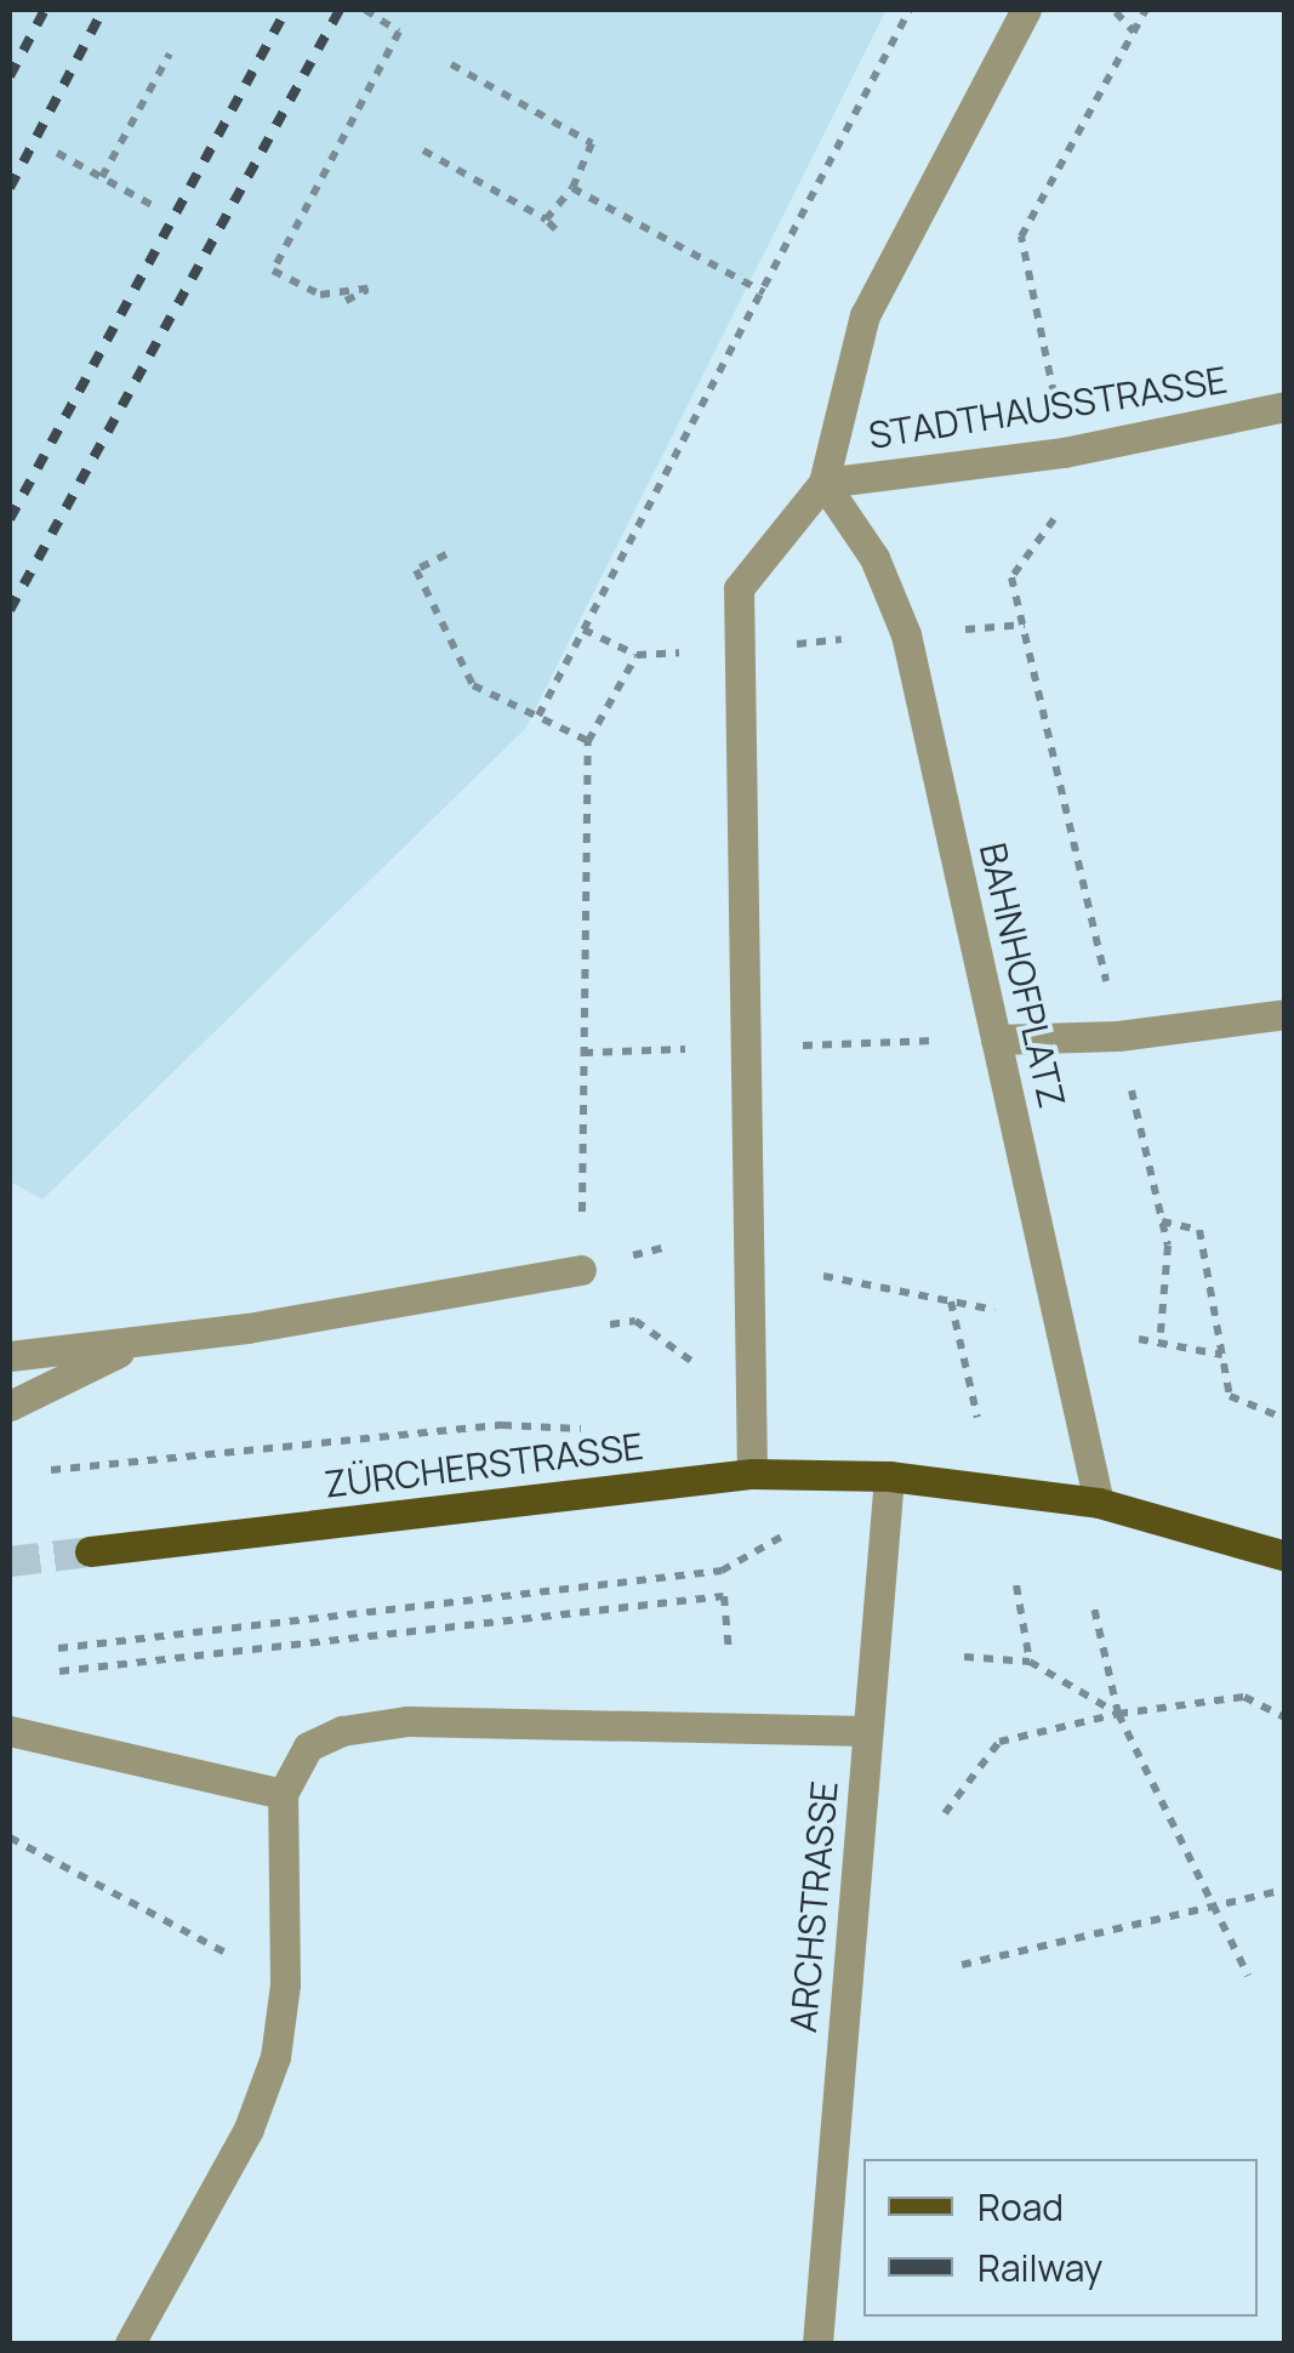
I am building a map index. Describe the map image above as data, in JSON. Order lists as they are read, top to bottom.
{
  "streets": {
    "main road": ["ZÜRCHERSTRASSE"],
    "street": ["STADTHAUSSTRASSE", "BAHNHOFPLATZ", "ARCHSTRASSE"]
  },
  "crossings": [
    ["STADTHAUSSTRASSE", "BAHNHOFPLATZ"],
    ["BAHNHOFPLATZ", "ZÜRCHERSTRASSE"],
    ["ZÜRCHERSTRASSE", "ARCHSTRASSE"]
  ],
  "legend": ["Road", "Railway"]
}
